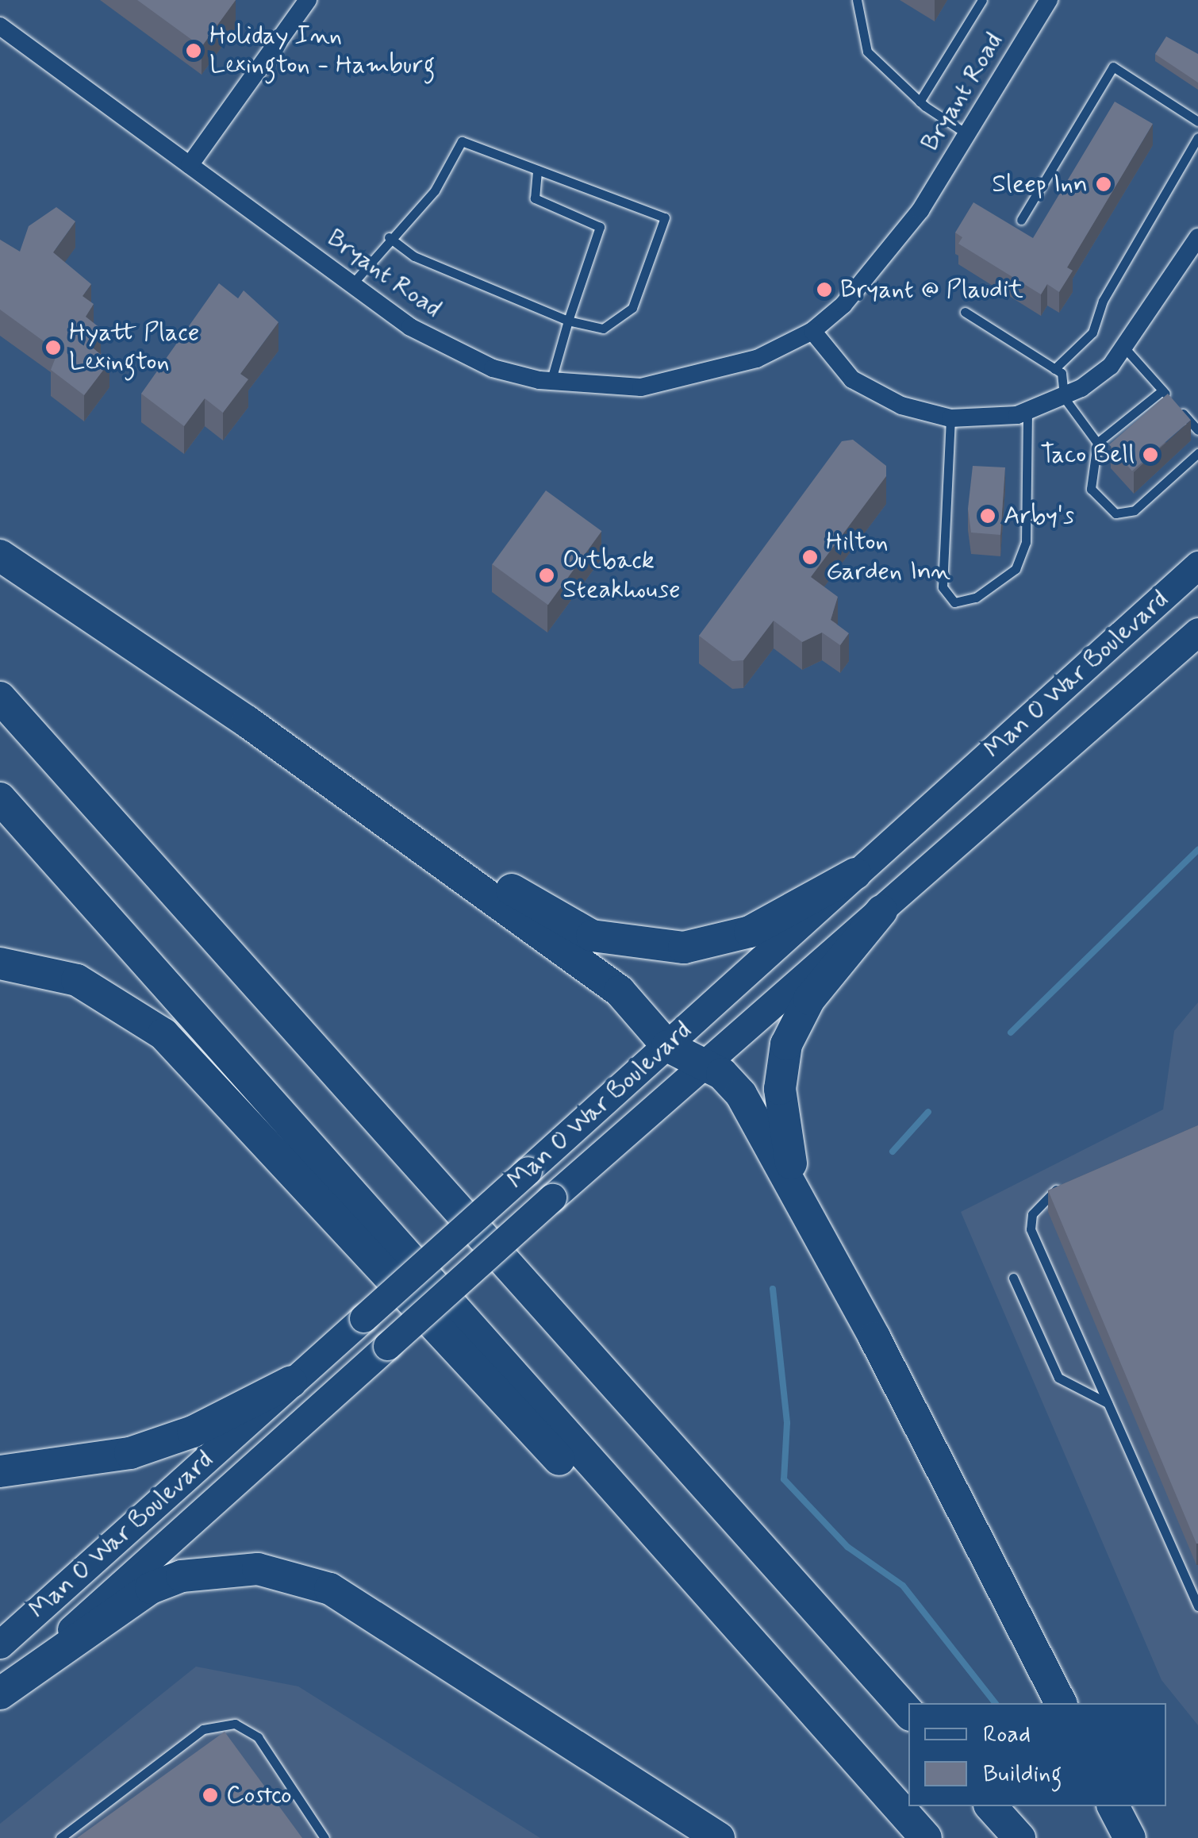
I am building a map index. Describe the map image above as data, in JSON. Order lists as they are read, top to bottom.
{
  "streets": {
    "main road": ["Man O War Boulevard"],
    "street": ["Bryant Road"]
  },
  "places": [
    "Holiday Inn Lexington - Hamburg",
    "Sleep Inn",
    "Bryant @ Plaudit",
    "Hyatt Place Lexington",
    "Taco Bell",
    "Arby's",
    "Hilton Garden Inn",
    "Outback Steakhouse",
    "Costco"
  ],
  "legend": ["Road", "Building"]
}
